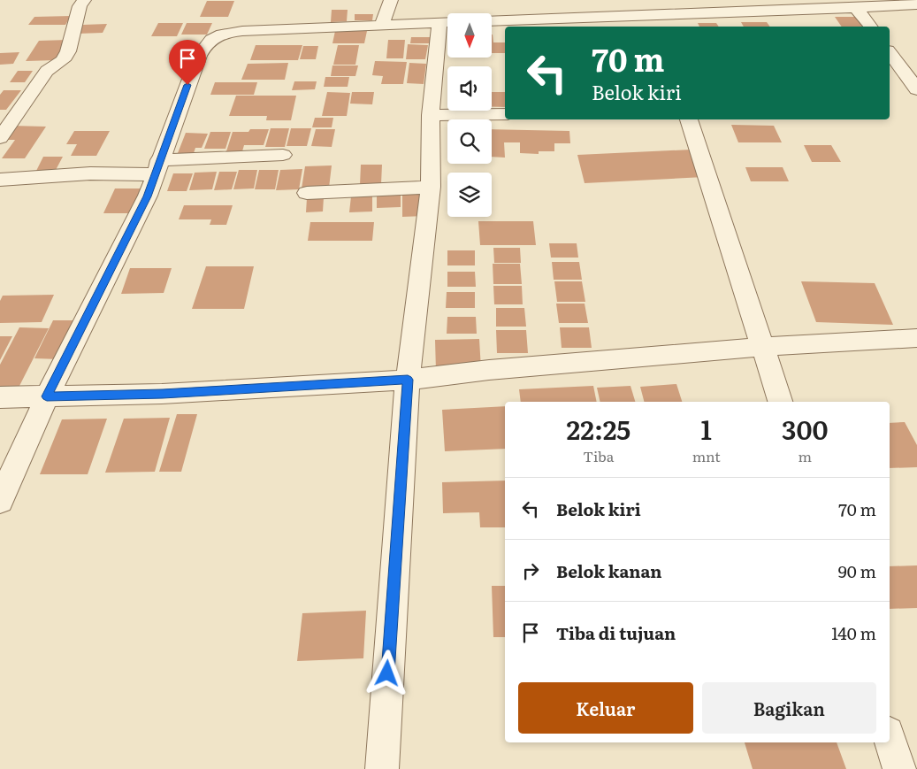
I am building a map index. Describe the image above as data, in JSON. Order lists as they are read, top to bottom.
{
  "north": "bottom",
  "page": {
    "turn": ["70 m", "Belok kiri"],
    "eta": [
      "22:25",
      "Tiba",
      "1",
      "mnt",
      "300",
      "m"
    ],
    "list": [
      {
        "name": "Belok kiri",
        "value": "70 m"
      },
      {
        "name": "Belok kanan",
        "value": "90 m"
      },
      {
        "name": "Tiba di tujuan",
        "value": "140 m"
      }
    ],
    "buttons": ["Keluar", "Bagikan"]
  }
}
